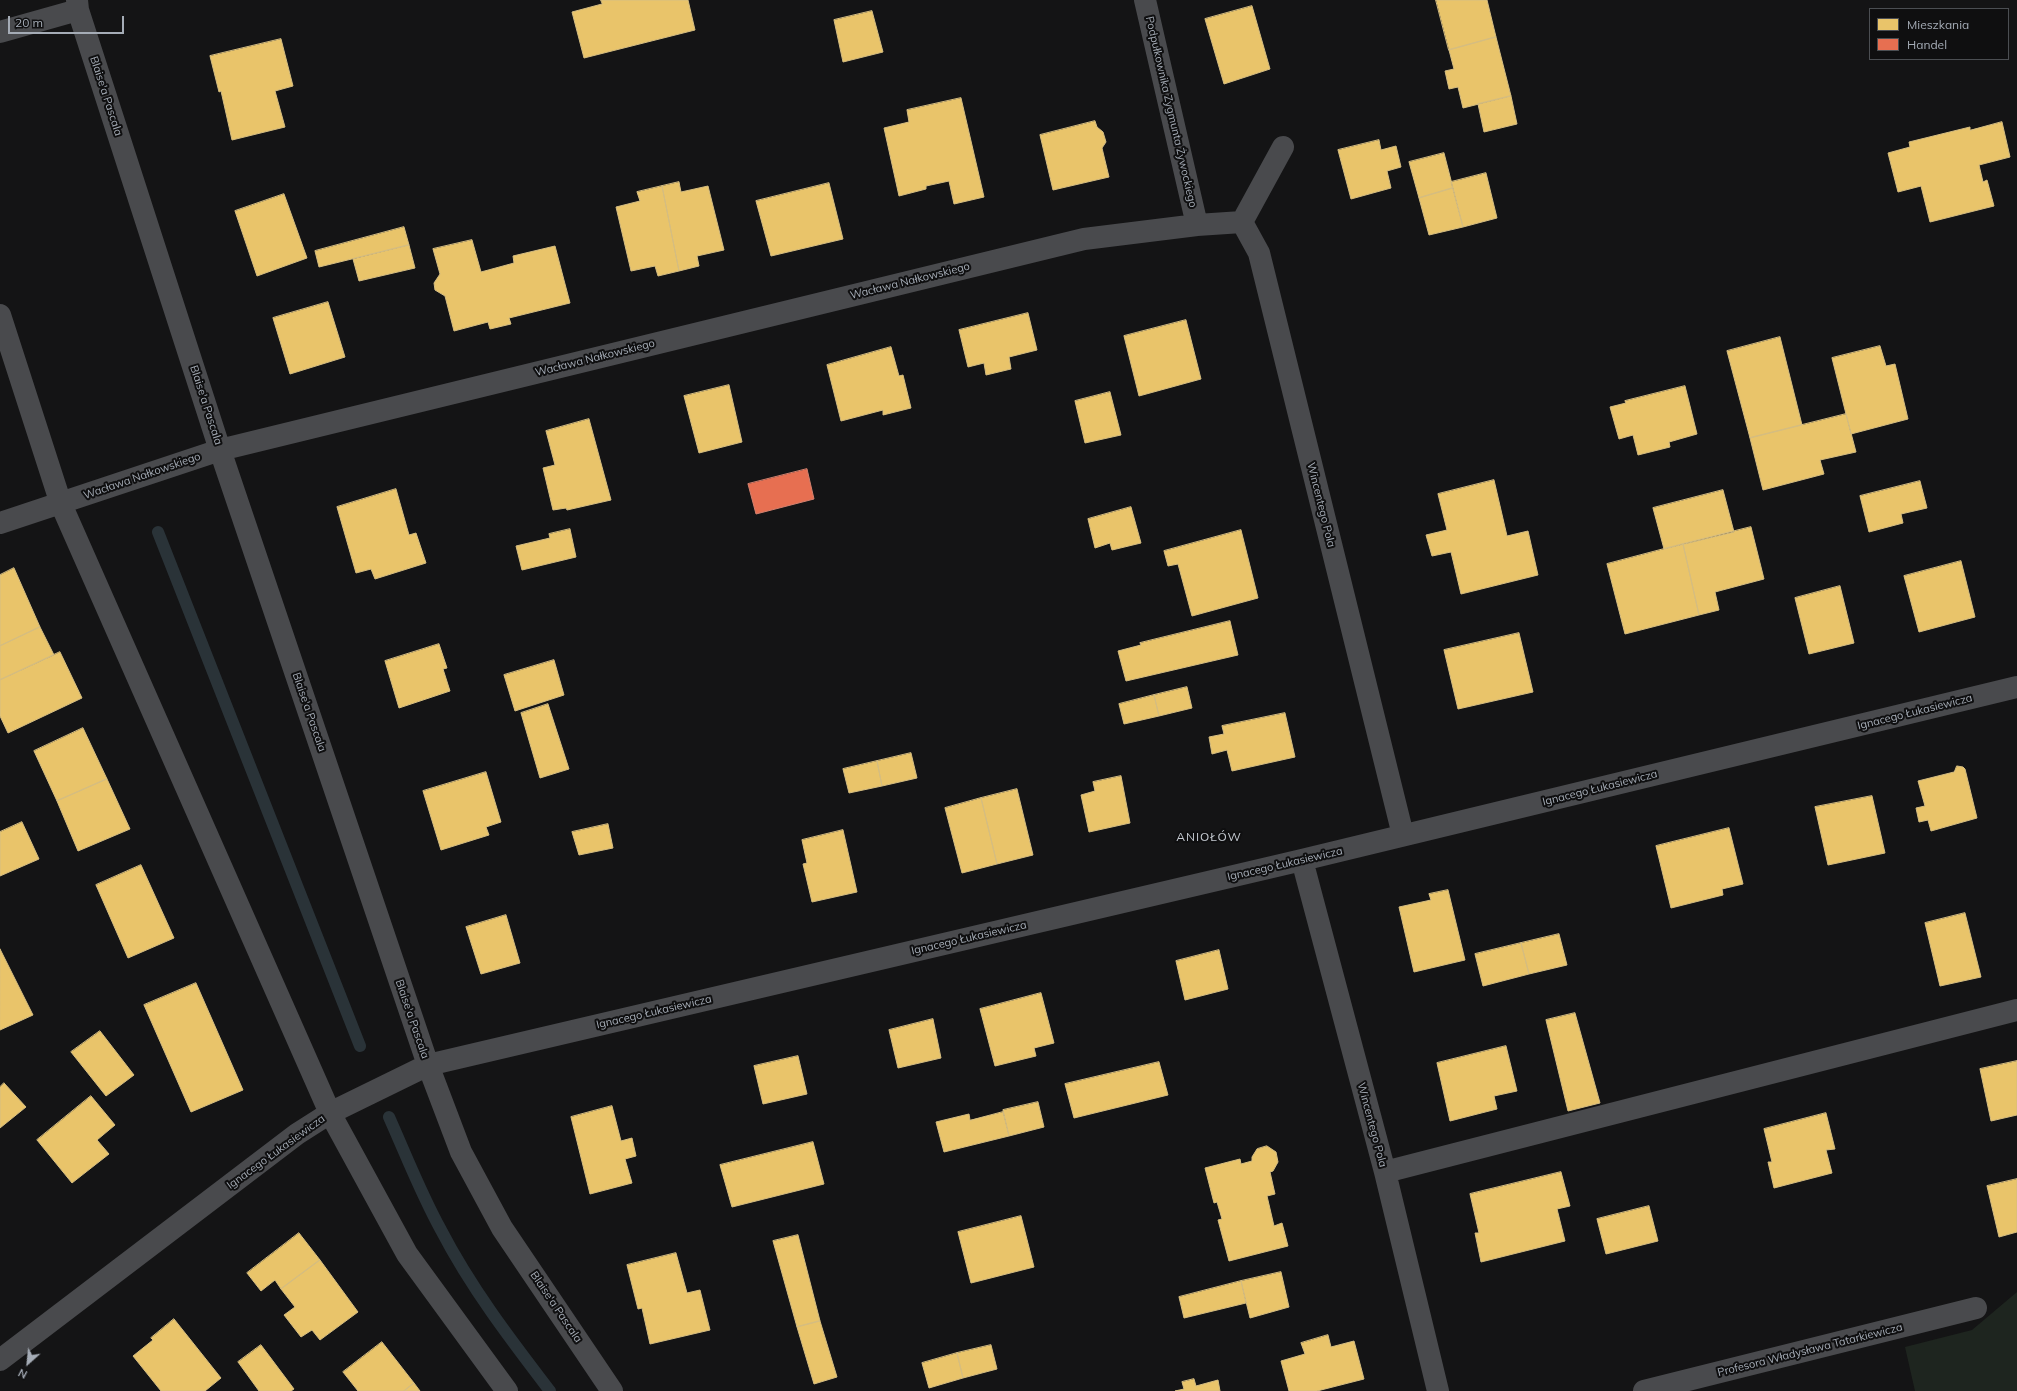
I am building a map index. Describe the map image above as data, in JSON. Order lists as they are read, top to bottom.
{
  "streets": {
    "street": [
      "Blaise'a Pascala",
      "Podpułkownika Zygmunta Żywockiego",
      "Wacława Nałkowskiego",
      "Wincentego Pola",
      "Ignacego Łukasiewicza",
      "Profesora Władysława Tatarkiewicza"
    ]
  },
  "crossings": [
    ["Blaise'a Pascala", "Wacława Nałkowskiego"],
    ["Blaise'a Pascala", "Ignacego Łukasiewicza"],
    ["Podpułkownika Zygmunta Żywockiego", "Wacława Nałkowskiego"],
    ["Wincentego Pola", "Ignacego Łukasiewicza"]
  ],
  "districts": ["ANIOŁÓW"],
  "legend": ["Mieszkania", "Handel"],
  "scale_bar": "20 m",
  "north": "bottom left"
}
